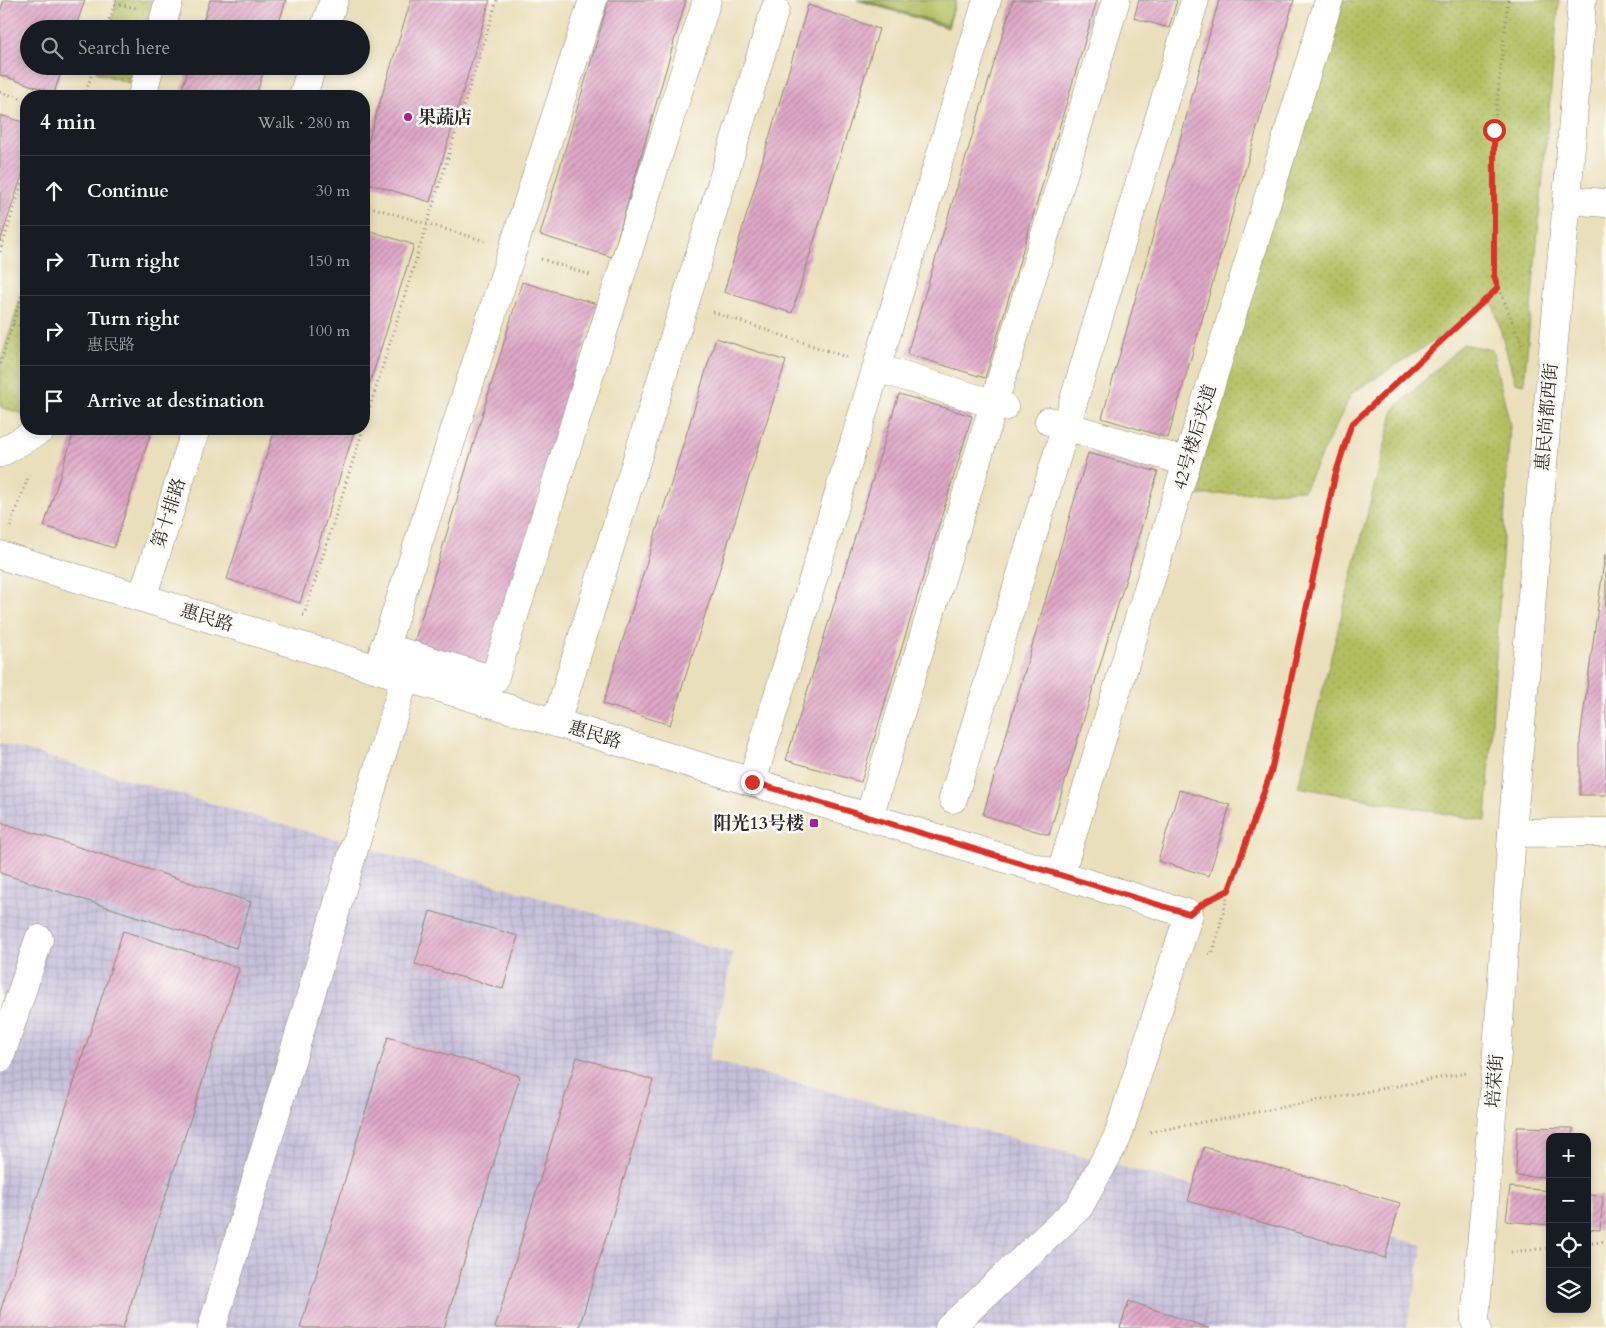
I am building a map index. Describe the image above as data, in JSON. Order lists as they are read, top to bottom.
{
  "streets": {
    "main road": [
      "惠民尚都西街",
      "42号楼后夹道",
      "第十排路",
      "惠民路",
      "培荣街"
    ]
  },
  "crossings": [
    ["惠民尚都西街", "培荣街"],
    ["42号楼后夹道", "惠民路"],
    ["第十排路", "惠民路"]
  ],
  "places": {
    "other": ["果蔬店"],
    "transit": ["阳光13号楼"]
  },
  "page": {
    "search": "Search here",
    "heading": ["4 min", "Walk · 280 m"],
    "list": [
      ["Continue", "30 m"],
      ["Turn right", "150 m"],
      ["Turn right", "惠民路", "100 m"],
      "Arrive at destination"
    ],
    "map_buttons": ["+", "−"]
  }
}
